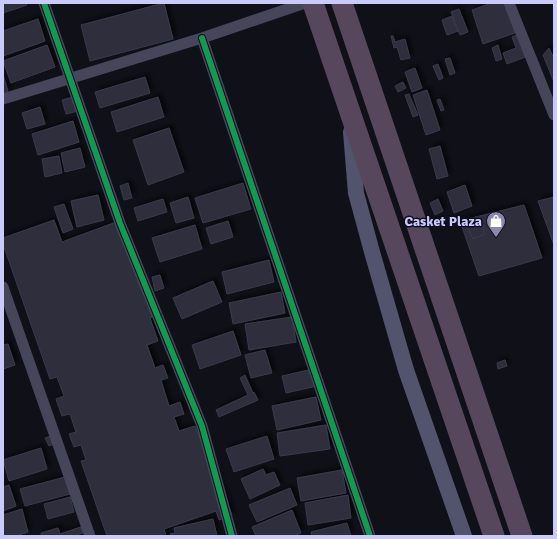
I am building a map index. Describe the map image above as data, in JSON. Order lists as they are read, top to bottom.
{
  "places": {
    "shop": ["Casket Plaza"]
  }
}
